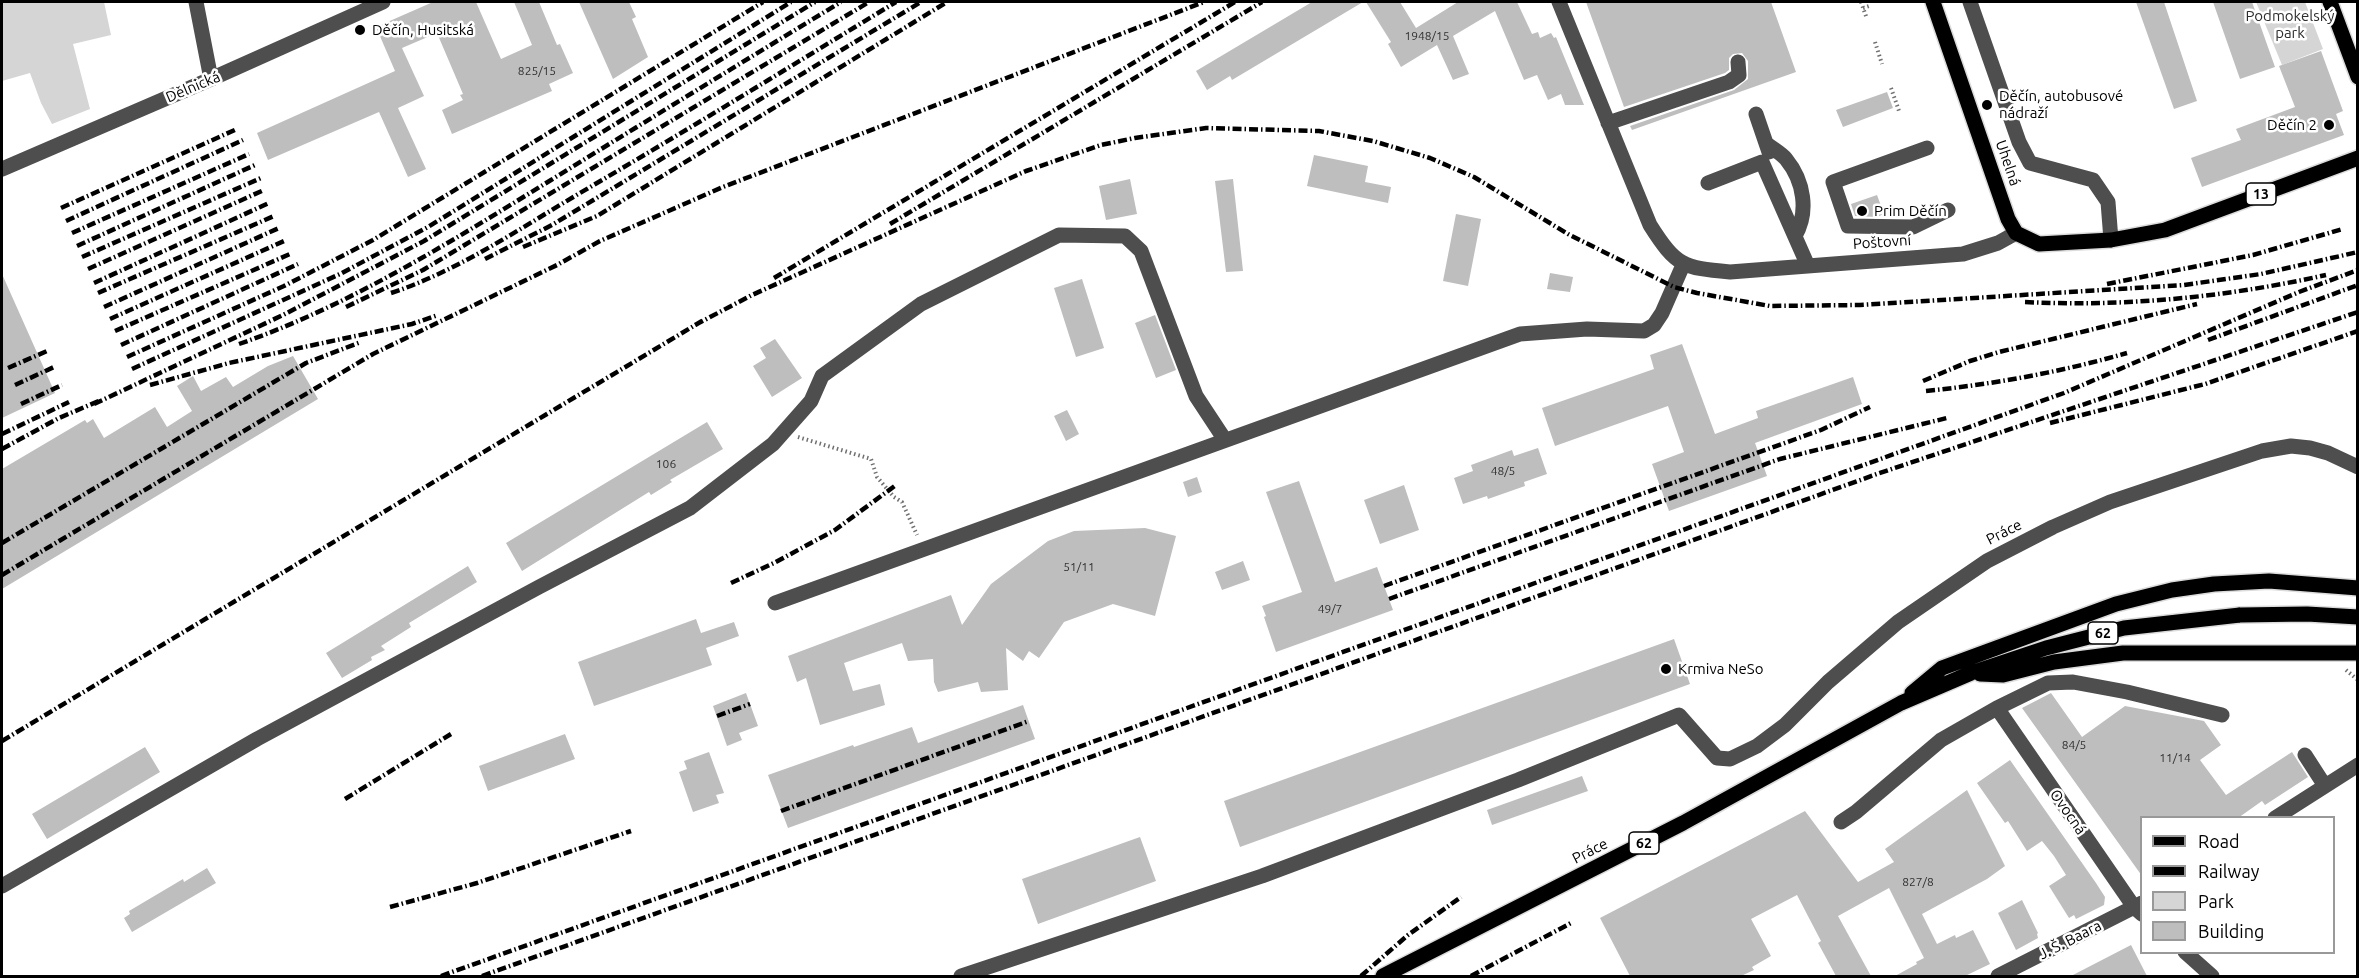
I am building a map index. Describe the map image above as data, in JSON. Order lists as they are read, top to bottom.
{
  "streets": {
    "main road": [
      "Uhelná",
      "13",
      "Práce",
      "62"
    ],
    "street": [
      "Dělnická",
      "Poštovní",
      "Ovocná",
      "J. Š. Baara"
    ]
  },
  "crossings": [
    ["Uhelná", "13"],
    ["Uhelná", "Poštovní"],
    ["13", "Poštovní"],
    ["Práce", "62"],
    ["Ovocná", "J. Š. Baara"]
  ],
  "parks": ["Podmokelský park"],
  "places": [
    "Děčín, Husitská",
    "Děčín, autobusové nádraží",
    "Děčín 2",
    "Prim Děčín",
    "Krmiva NeSo"
  ],
  "house_numbers": [
    "1948/15",
    "825/15",
    "106",
    "48/5",
    "51/11",
    "49/7",
    "84/5",
    "11/14",
    "827/8"
  ],
  "legend": [
    "Road",
    "Railway",
    "Park",
    "Building"
  ]
}
